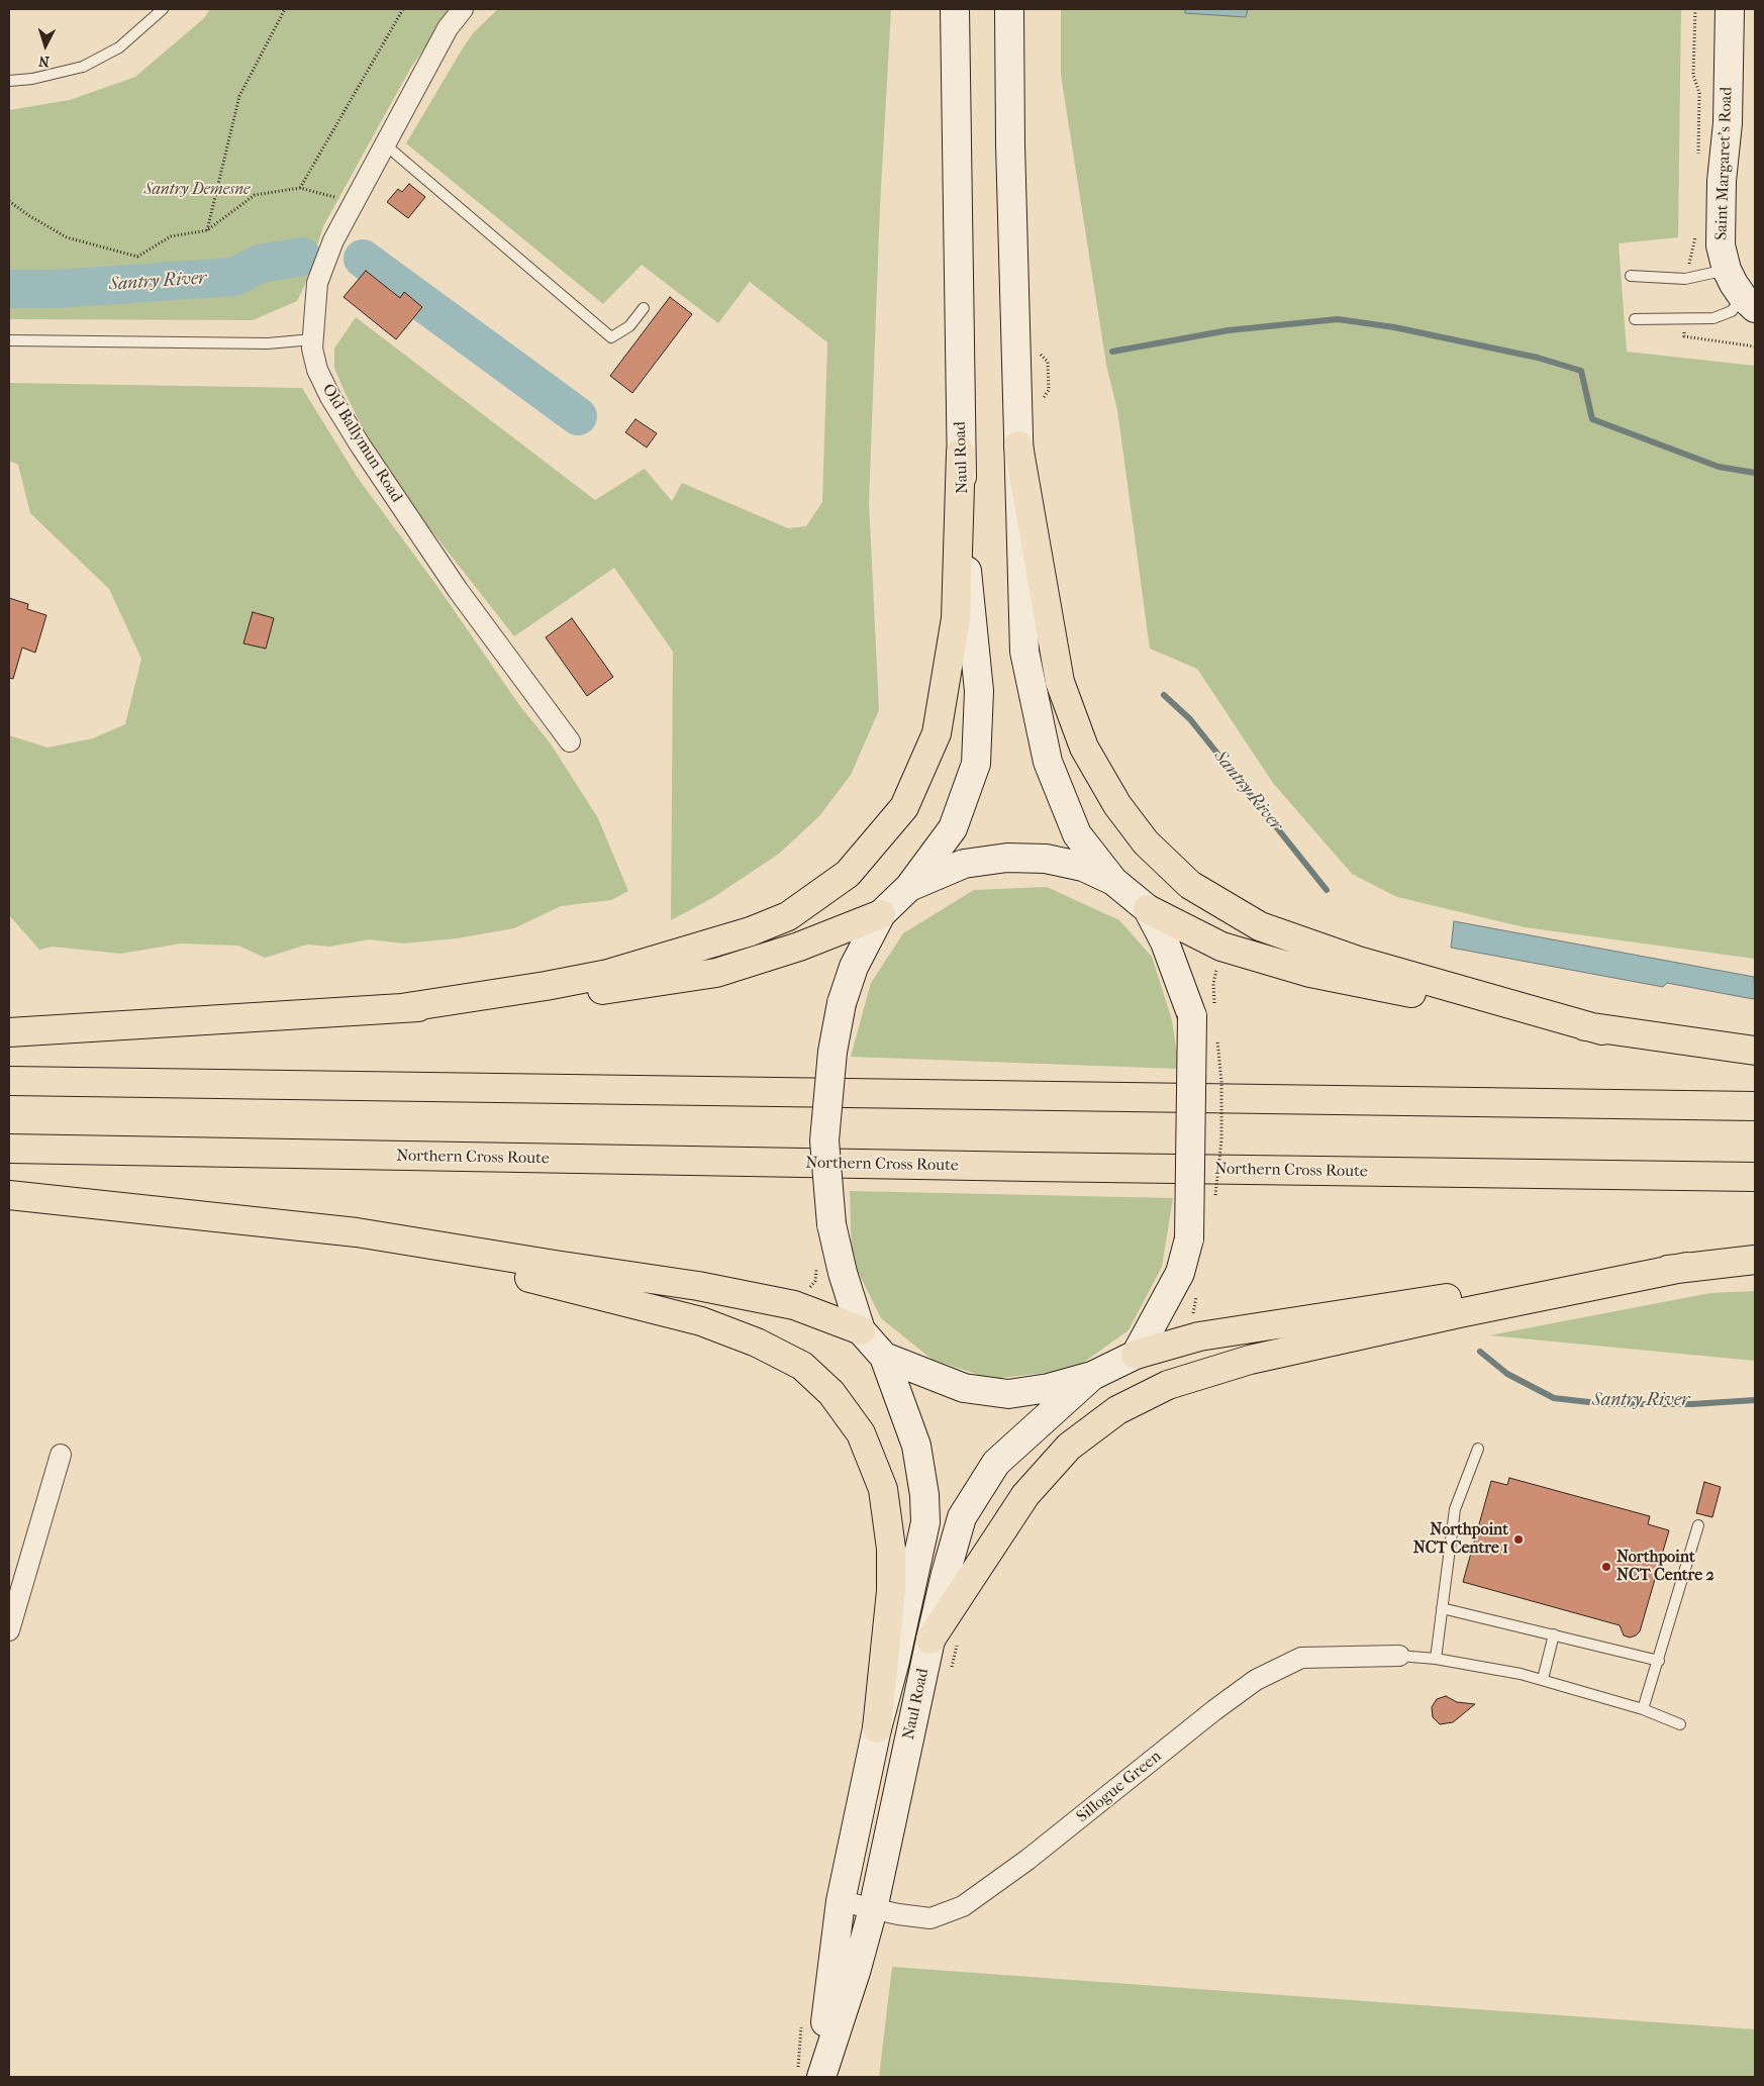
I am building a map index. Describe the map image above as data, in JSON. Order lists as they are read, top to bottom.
{
  "streets": {
    "highway": ["Northern Cross Route"],
    "main road": ["Saint Margaret's Road", "Naul Road"],
    "street": ["Old Ballymun Road", "Sillogue Green"]
  },
  "crossings": [
    ["Naul Road", "Sillogue Green"]
  ],
  "water": ["Santry River"],
  "parks": ["Santry Demesne"],
  "places": ["Northpoint NCT Centre 1", "Northpoint NCT Centre 2"],
  "north": "bottom"
}
